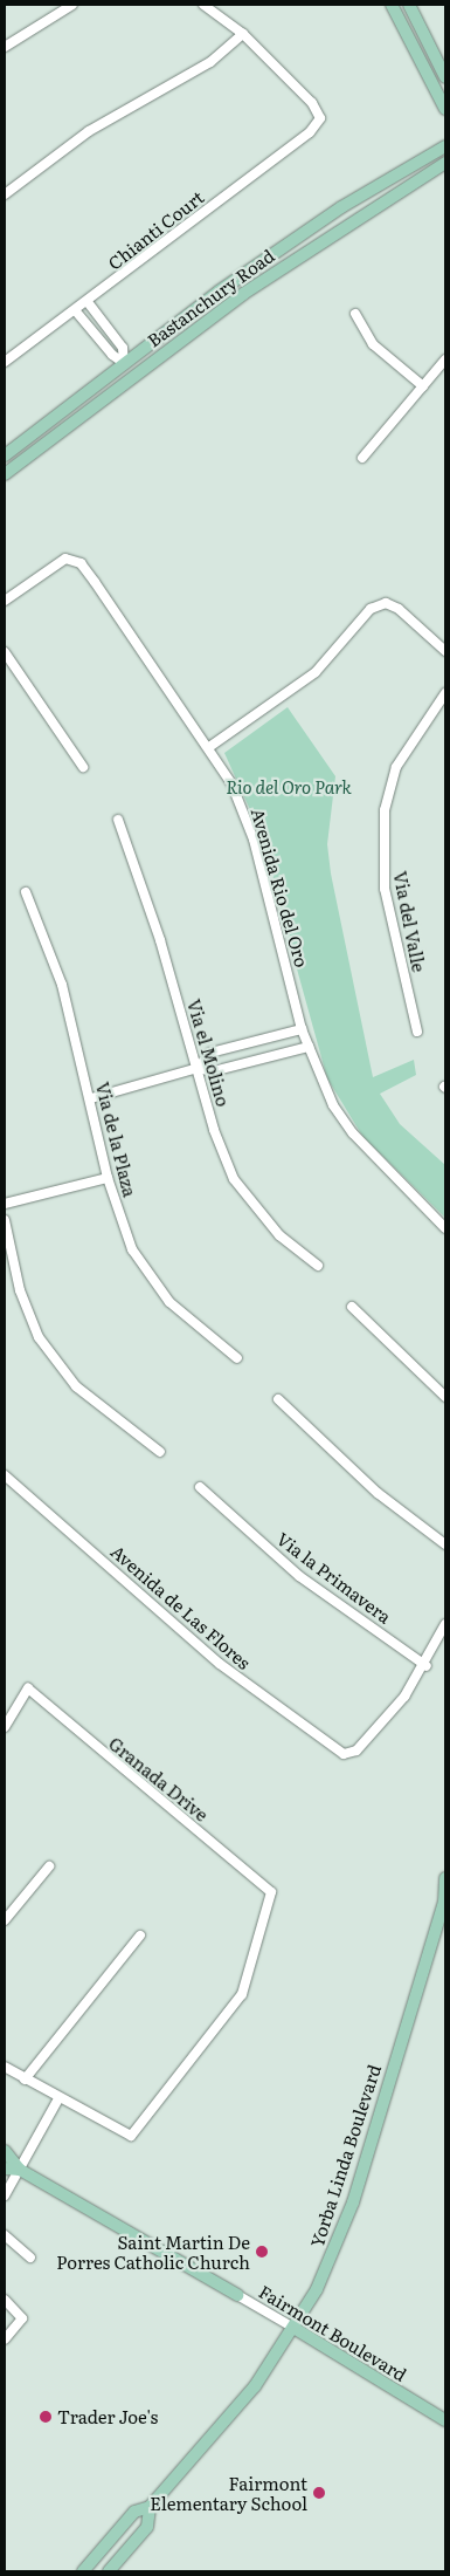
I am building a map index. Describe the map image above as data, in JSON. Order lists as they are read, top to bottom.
{
  "streets": {
    "main road": ["Bastanchury Road", "Yorba Linda Boulevard", "Fairmont Boulevard"],
    "street": [
      "Chianti Court",
      "Avenida Rio del Oro",
      "Via del Valle",
      "Via el Molino",
      "Via de la Plaza",
      "Via la Primavera",
      "Avenida de Las Flores",
      "Granada Drive"
    ]
  },
  "crossings": [
    ["Via la Primavera", "Avenida de Las Flores"],
    ["Yorba Linda Boulevard", "Fairmont Boulevard"]
  ],
  "parks": ["Rio del Oro Park"],
  "places": ["Saint Martin De Porres Catholic Church", "Trader Joe's", "Fairmont Elementary School"]
}
